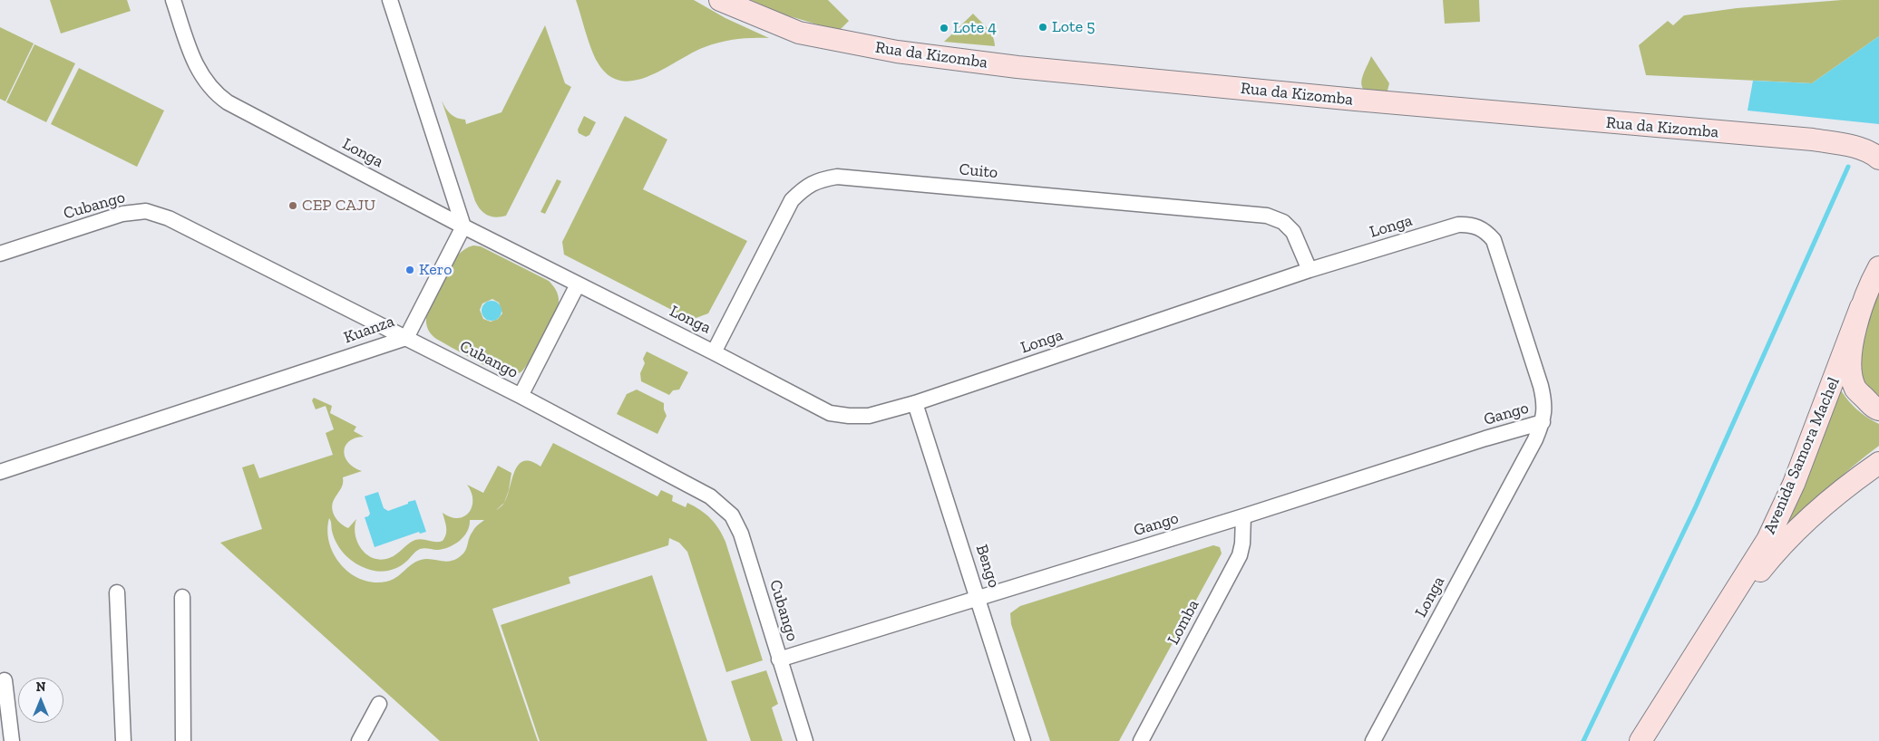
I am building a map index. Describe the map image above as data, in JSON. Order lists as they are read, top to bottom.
{
  "streets": {
    "main road": ["Rua da Kizomba", "Avenida Samora Machel"],
    "street": [
      "Longa",
      "Cuito",
      "Cubango",
      "Kuanza",
      "Gango",
      "Bengo",
      "Lomba"
    ]
  },
  "crossings": [
    ["Longa", "Cuito"],
    ["Longa", "Kuanza"],
    ["Longa", "Gango"],
    ["Longa", "Bengo"],
    ["Cubango", "Kuanza"],
    ["Cubango", "Gango"],
    ["Gango", "Bengo"],
    ["Gango", "Lomba"]
  ],
  "places": [
    "Lote 5",
    "Lote 4",
    "CEP CAJU",
    "Kero"
  ],
  "north": "top"
}
